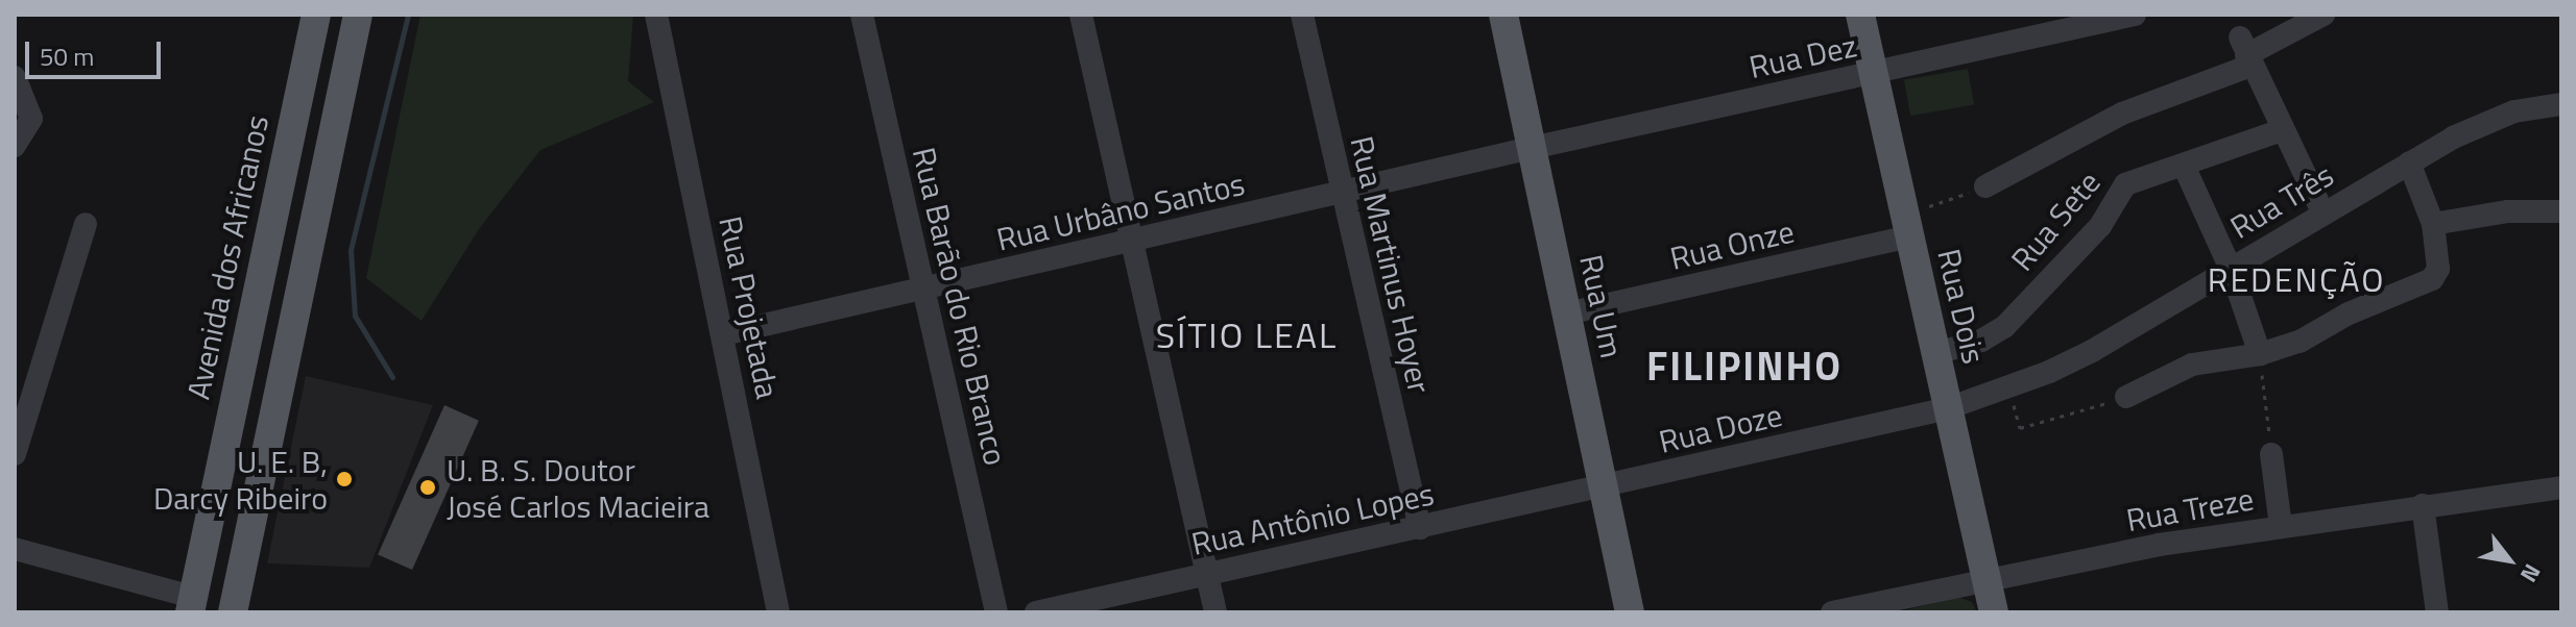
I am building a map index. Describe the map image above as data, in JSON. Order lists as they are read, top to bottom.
{
  "streets": {
    "main road": ["Avenida dos Africanos", "Rua Um", "Rua Dois"],
    "street": [
      "Rua Dez",
      "Rua Três",
      "Rua Urbâno Santos",
      "Rua Sete",
      "Rua Onze",
      "Rua Martinus Hoyer",
      "Rua Barão do Rio Branco",
      "Rua Projetada",
      "Rua Doze",
      "Rua Treze",
      "Rua Antônio Lopes"
    ]
  },
  "crossings": [
    ["Rua Dez", "Rua Urbâno Santos"],
    ["Rua Dez", "Rua Um"],
    ["Rua Dez", "Rua Dois"],
    ["Rua Três", "Rua Dois"],
    ["Rua Três", "Rua Doze"],
    ["Rua Urbâno Santos", "Rua Martinus Hoyer"],
    ["Rua Urbâno Santos", "Rua Barão do Rio Branco"],
    ["Rua Urbâno Santos", "Rua Um"],
    ["Rua Urbâno Santos", "Rua Projetada"],
    ["Rua Sete", "Rua Dois"],
    ["Rua Onze", "Rua Um"],
    ["Rua Onze", "Rua Dois"],
    ["Rua Martinus Hoyer", "Rua Antônio Lopes"],
    ["Rua Um", "Rua Doze"],
    ["Rua Um", "Rua Antônio Lopes"],
    ["Rua Dois", "Rua Doze"],
    ["Rua Dois", "Rua Treze"],
    ["Rua Doze", "Rua Antônio Lopes"]
  ],
  "districts": ["REDENÇÃO", "SÍTIO LEAL", "FILIPINHO"],
  "places": ["U. E. B, Darcy Ribeiro", "U. B. S. Doutor José Carlos Macieira"],
  "scale_bar": "50 m",
  "north": "bottom right"
}
